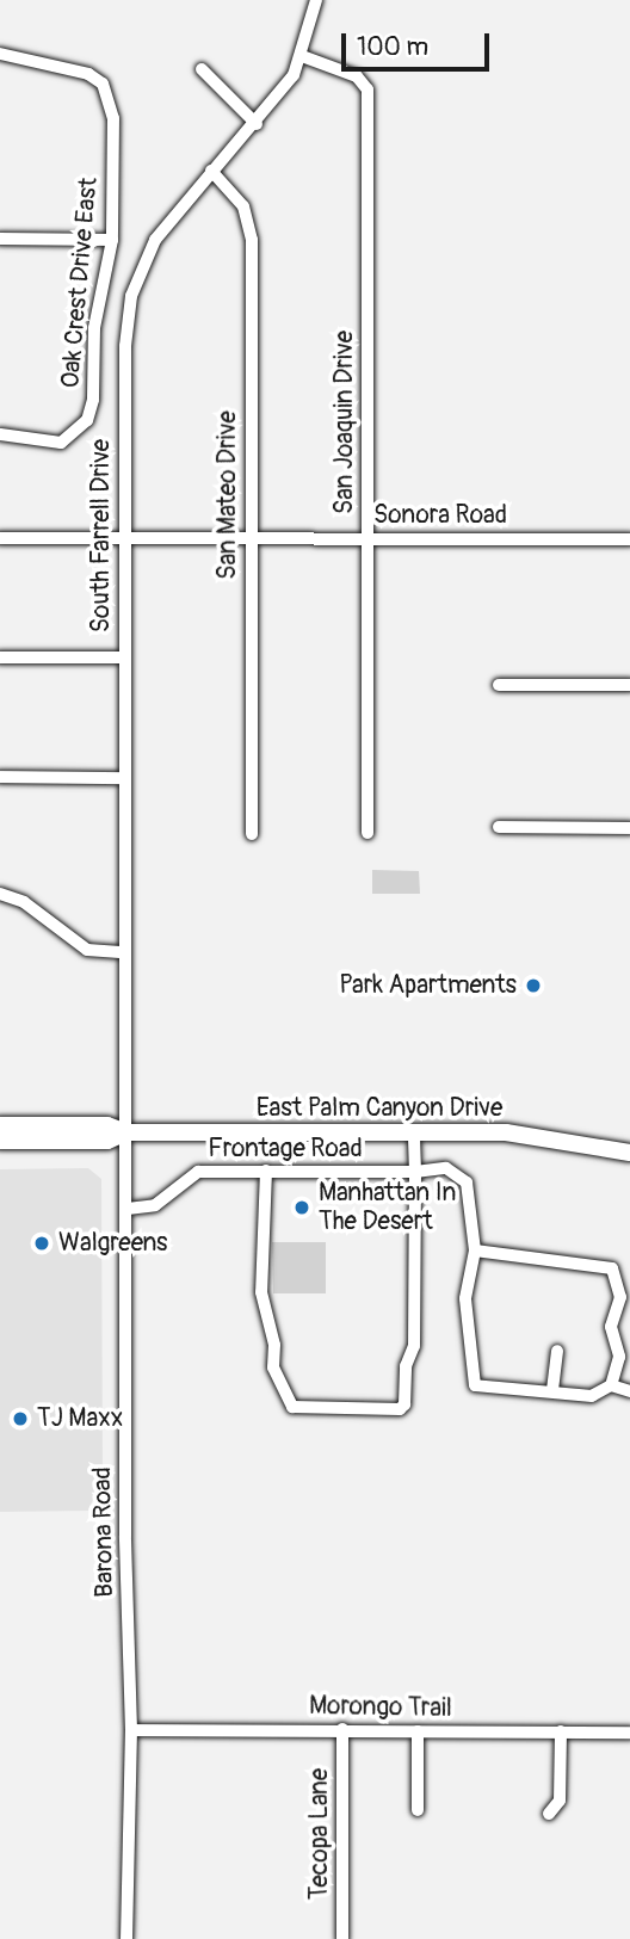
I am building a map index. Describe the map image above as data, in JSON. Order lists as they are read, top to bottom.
{
  "streets": {
    "main road": ["East Palm Canyon Drive"],
    "street": [
      "Oak Crest Drive East",
      "San Joaquin Drive",
      "San Mateo Drive",
      "Sonora Road",
      "South Farrell Drive",
      "Frontage Road",
      "Barona Road",
      "Morongo Trail",
      "Tecopa Lane"
    ]
  },
  "crossings": [
    ["San Joaquin Drive", "Sonora Road"],
    ["San Joaquin Drive", "South Farrell Drive"],
    ["San Mateo Drive", "Sonora Road"],
    ["San Mateo Drive", "South Farrell Drive"],
    ["Sonora Road", "South Farrell Drive"],
    ["South Farrell Drive", "East Palm Canyon Drive"],
    ["South Farrell Drive", "Barona Road"],
    ["East Palm Canyon Drive", "Barona Road"],
    ["Frontage Road", "Barona Road"],
    ["Barona Road", "Morongo Trail"],
    ["Morongo Trail", "Tecopa Lane"]
  ],
  "places": [
    "Park Apartments",
    "Manhattan In The Desert",
    "Walgreens",
    "TJ Maxx"
  ],
  "scale_bar": "100 m"
}
